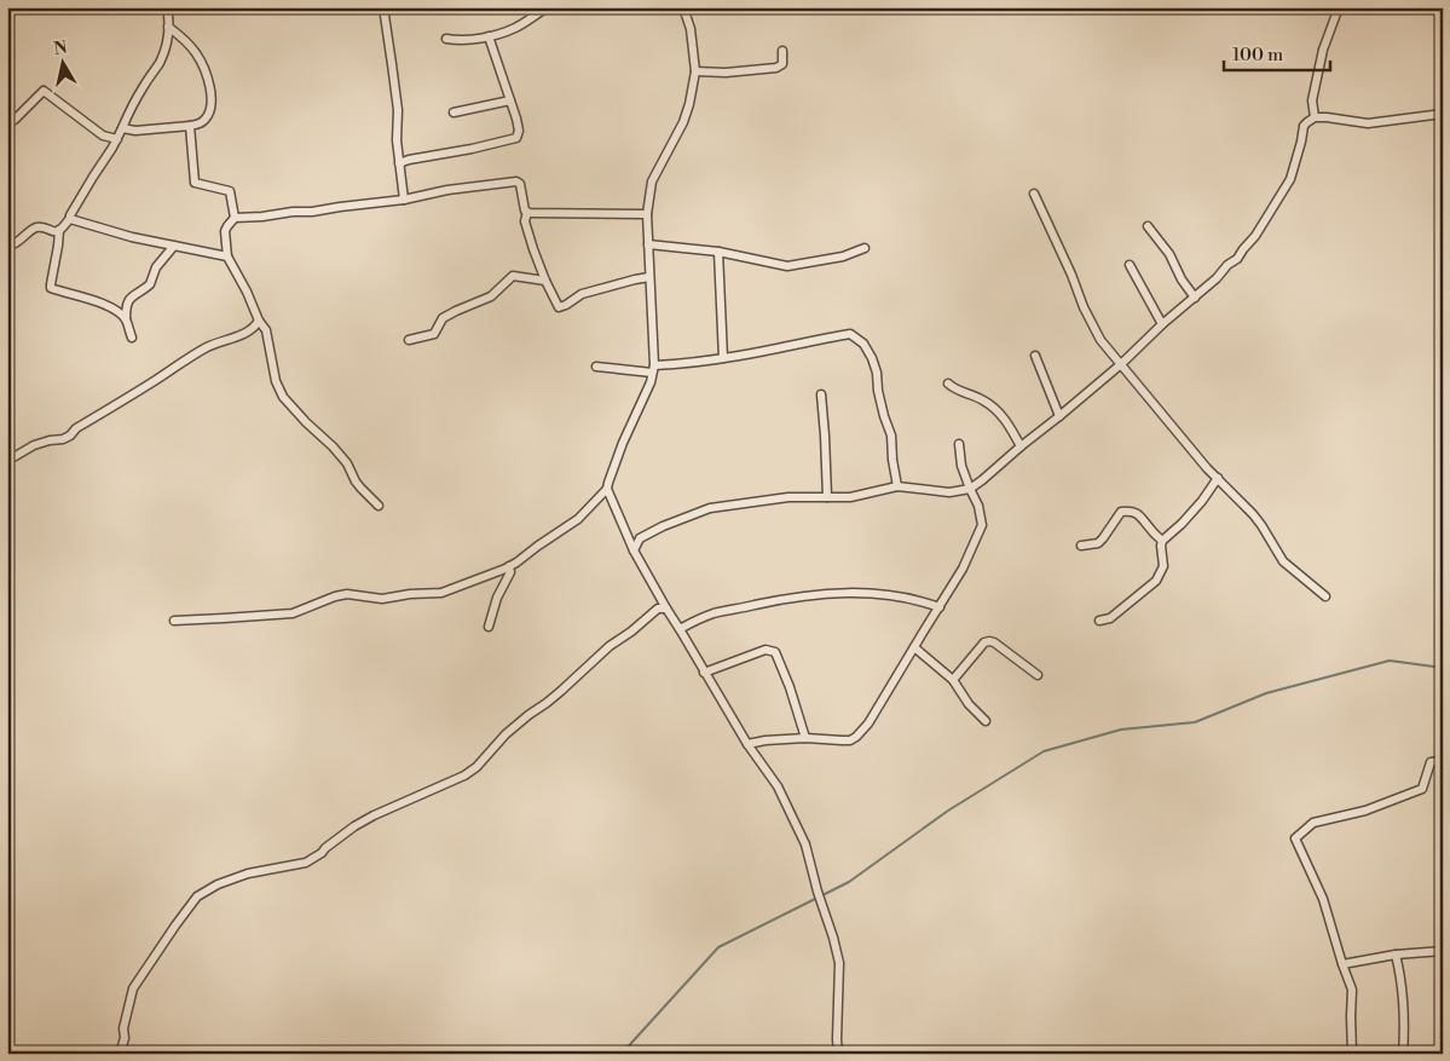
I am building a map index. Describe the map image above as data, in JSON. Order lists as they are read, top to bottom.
{
  "scale_bar": "100 m",
  "north": "top"
}
